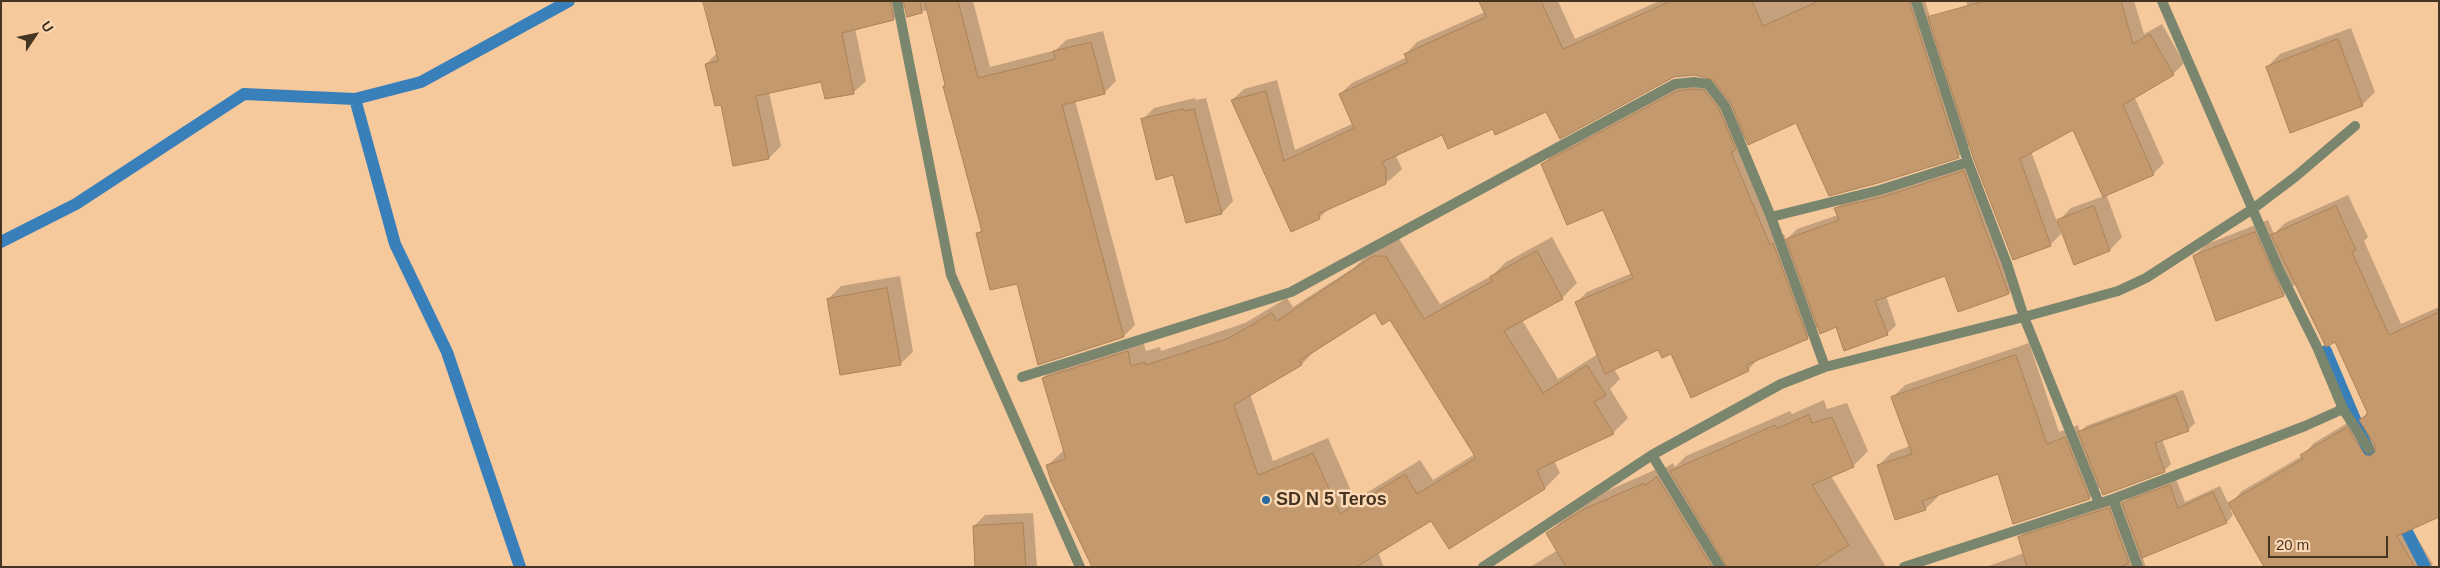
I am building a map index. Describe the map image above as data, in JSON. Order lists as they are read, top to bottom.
{
  "places": ["SD N 5 Teros"],
  "scale_bar": "20 m",
  "north": "top right"
}
